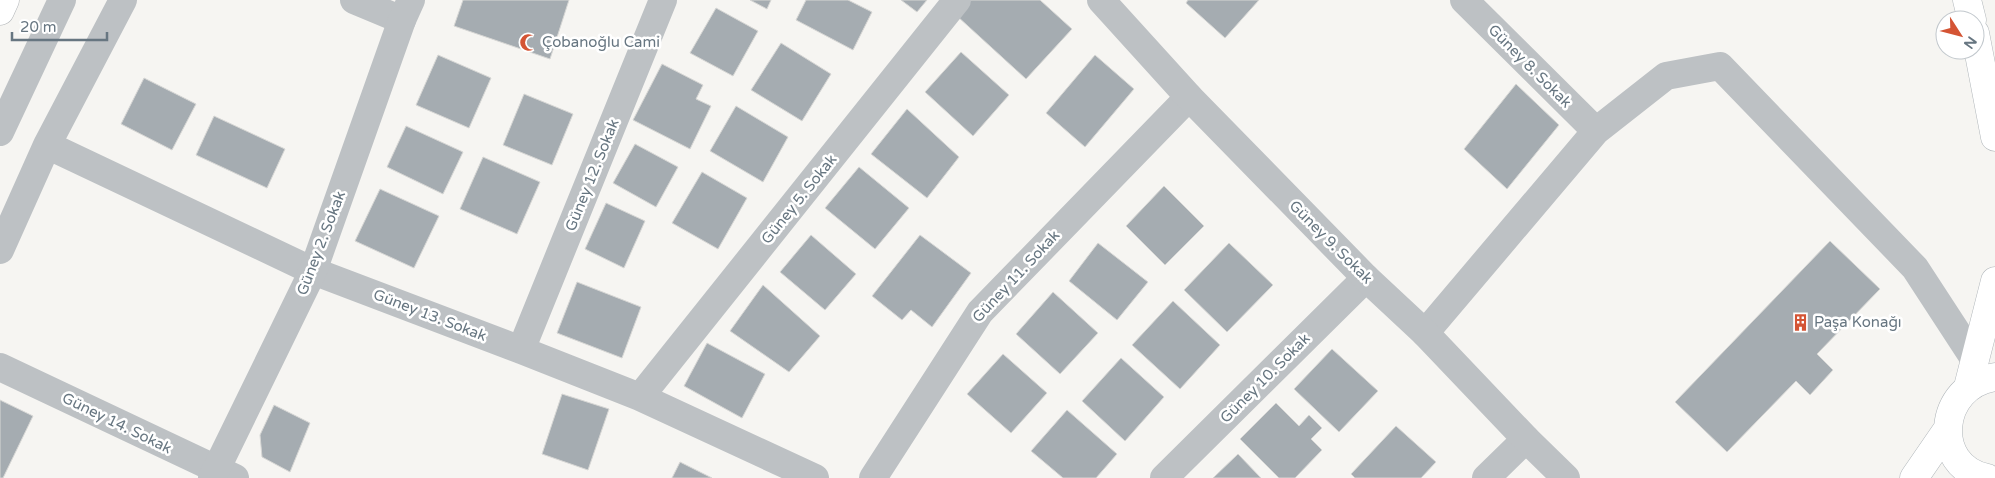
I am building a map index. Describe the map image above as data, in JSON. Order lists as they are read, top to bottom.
{
  "streets": {
    "street": [
      "Güney 8. Sokak",
      "Güney 12. Sokak",
      "Güney 5. Sokak",
      "Güney 9. Sokak",
      "Güney 2. Sokak",
      "Güney 11. Sokak",
      "Güney 13. Sokak",
      "Güney 10. Sokak",
      "Güney 14. Sokak"
    ]
  },
  "crossings": [
    ["Güney 12. Sokak", "Güney 13. Sokak"],
    ["Güney 5. Sokak", "Güney 13. Sokak"],
    ["Güney 9. Sokak", "Güney 11. Sokak"],
    ["Güney 9. Sokak", "Güney 10. Sokak"],
    ["Güney 2. Sokak", "Güney 13. Sokak"],
    ["Güney 2. Sokak", "Güney 14. Sokak"]
  ],
  "places": {
    "mosque": ["Çobanoğlu Cami"],
    "building": ["Paşa Konağı"]
  },
  "scale_bar": "20 m",
  "north": "bottom right"
}
